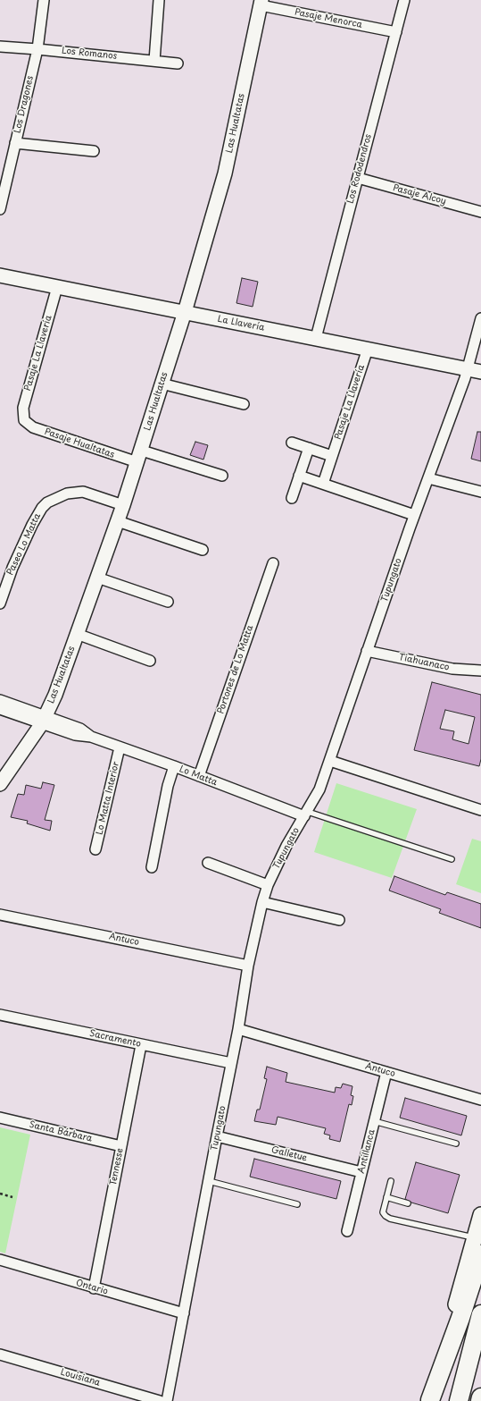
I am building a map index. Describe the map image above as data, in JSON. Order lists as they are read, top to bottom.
{
  "streets": {
    "street": [
      "Pasaje Menorca",
      "Los Romanos",
      "Los Dragones",
      "Las Hualtatas",
      "Los Rododendros",
      "Pasaje Alcoy",
      "La Llavería",
      "Pasaje La Llavería",
      "Pasaje Hualtatas",
      "Paseo Lo Matta",
      "Tupungato",
      "Tiahuanaco",
      "Portones de Lo Matta",
      "Lo Matta",
      "Lo Matta Interior",
      "Antuco",
      "Sacramento",
      "Santa Bárbara",
      "Antillanca",
      "Galletue",
      "Tennesse",
      "Ontario",
      "Louisiana"
    ]
  },
  "crossings": [
    ["Pasaje Menorca", "Las Hualtatas"],
    ["Pasaje Menorca", "Los Rododendros"],
    ["Los Romanos", "Los Dragones"],
    ["Las Hualtatas", "La Llavería"],
    ["Las Hualtatas", "Pasaje Hualtatas"],
    ["Las Hualtatas", "Paseo Lo Matta"],
    ["Las Hualtatas", "Lo Matta"],
    ["Los Rododendros", "Pasaje Alcoy"],
    ["Los Rododendros", "La Llavería"],
    ["La Llavería", "Pasaje La Llavería"],
    ["La Llavería", "Tupungato"],
    ["Pasaje La Llavería", "Pasaje Hualtatas"],
    ["Tupungato", "Tiahuanaco"],
    ["Tupungato", "Lo Matta"],
    ["Tupungato", "Antuco"],
    ["Tupungato", "Sacramento"],
    ["Tupungato", "Galletue"],
    ["Tupungato", "Ontario"],
    ["Portones de Lo Matta", "Lo Matta"],
    ["Lo Matta", "Lo Matta Interior"],
    ["Antuco", "Antillanca"],
    ["Sacramento", "Tennesse"],
    ["Santa Bárbara", "Tennesse"],
    ["Antillanca", "Galletue"],
    ["Tennesse", "Ontario"]
  ]
}
